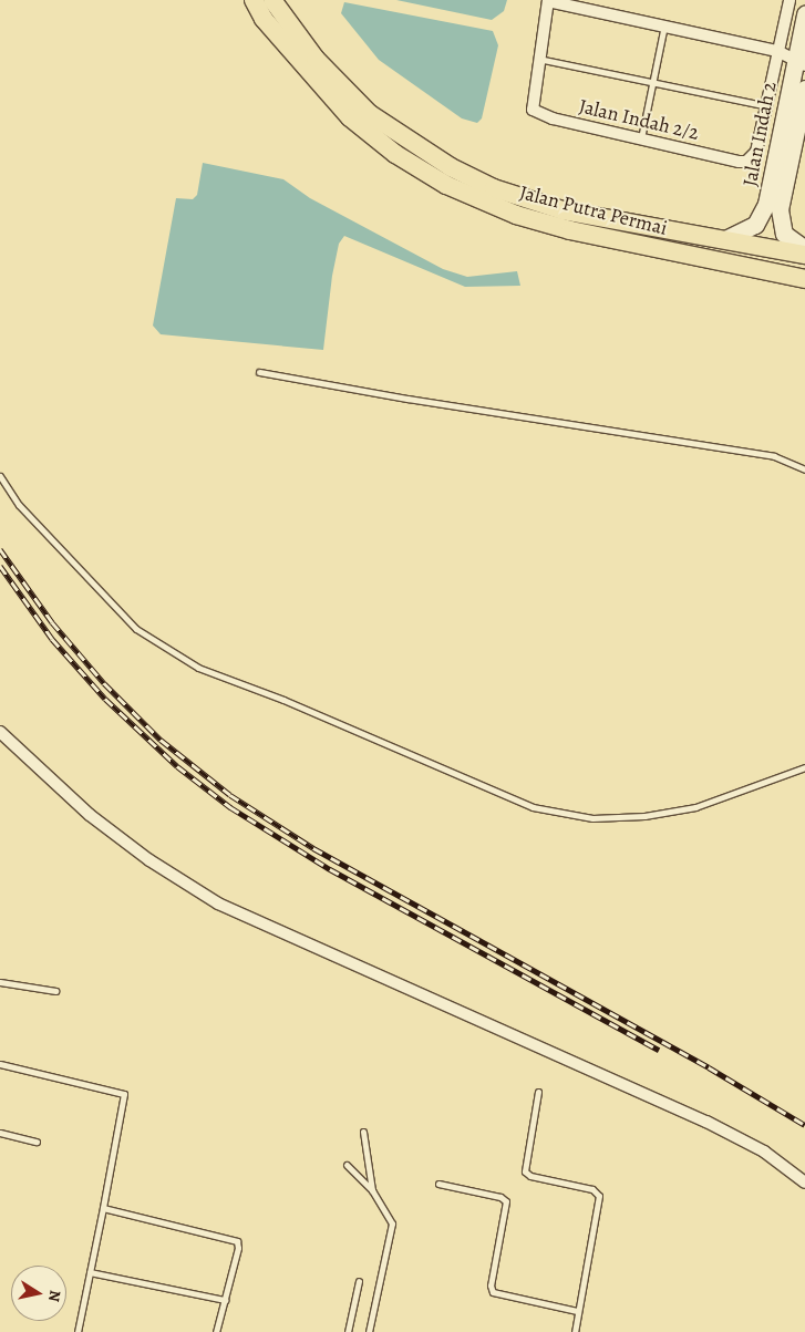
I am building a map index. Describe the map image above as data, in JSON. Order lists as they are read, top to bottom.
{
  "streets": {
    "main road": ["Jalan Putra Permai"],
    "street": ["Jalan Indah 2/2", "Jalan Indah 2"]
  },
  "crossings": [
    ["Jalan Indah 2", "Jalan Putra Permai"]
  ],
  "north": "right"
}
